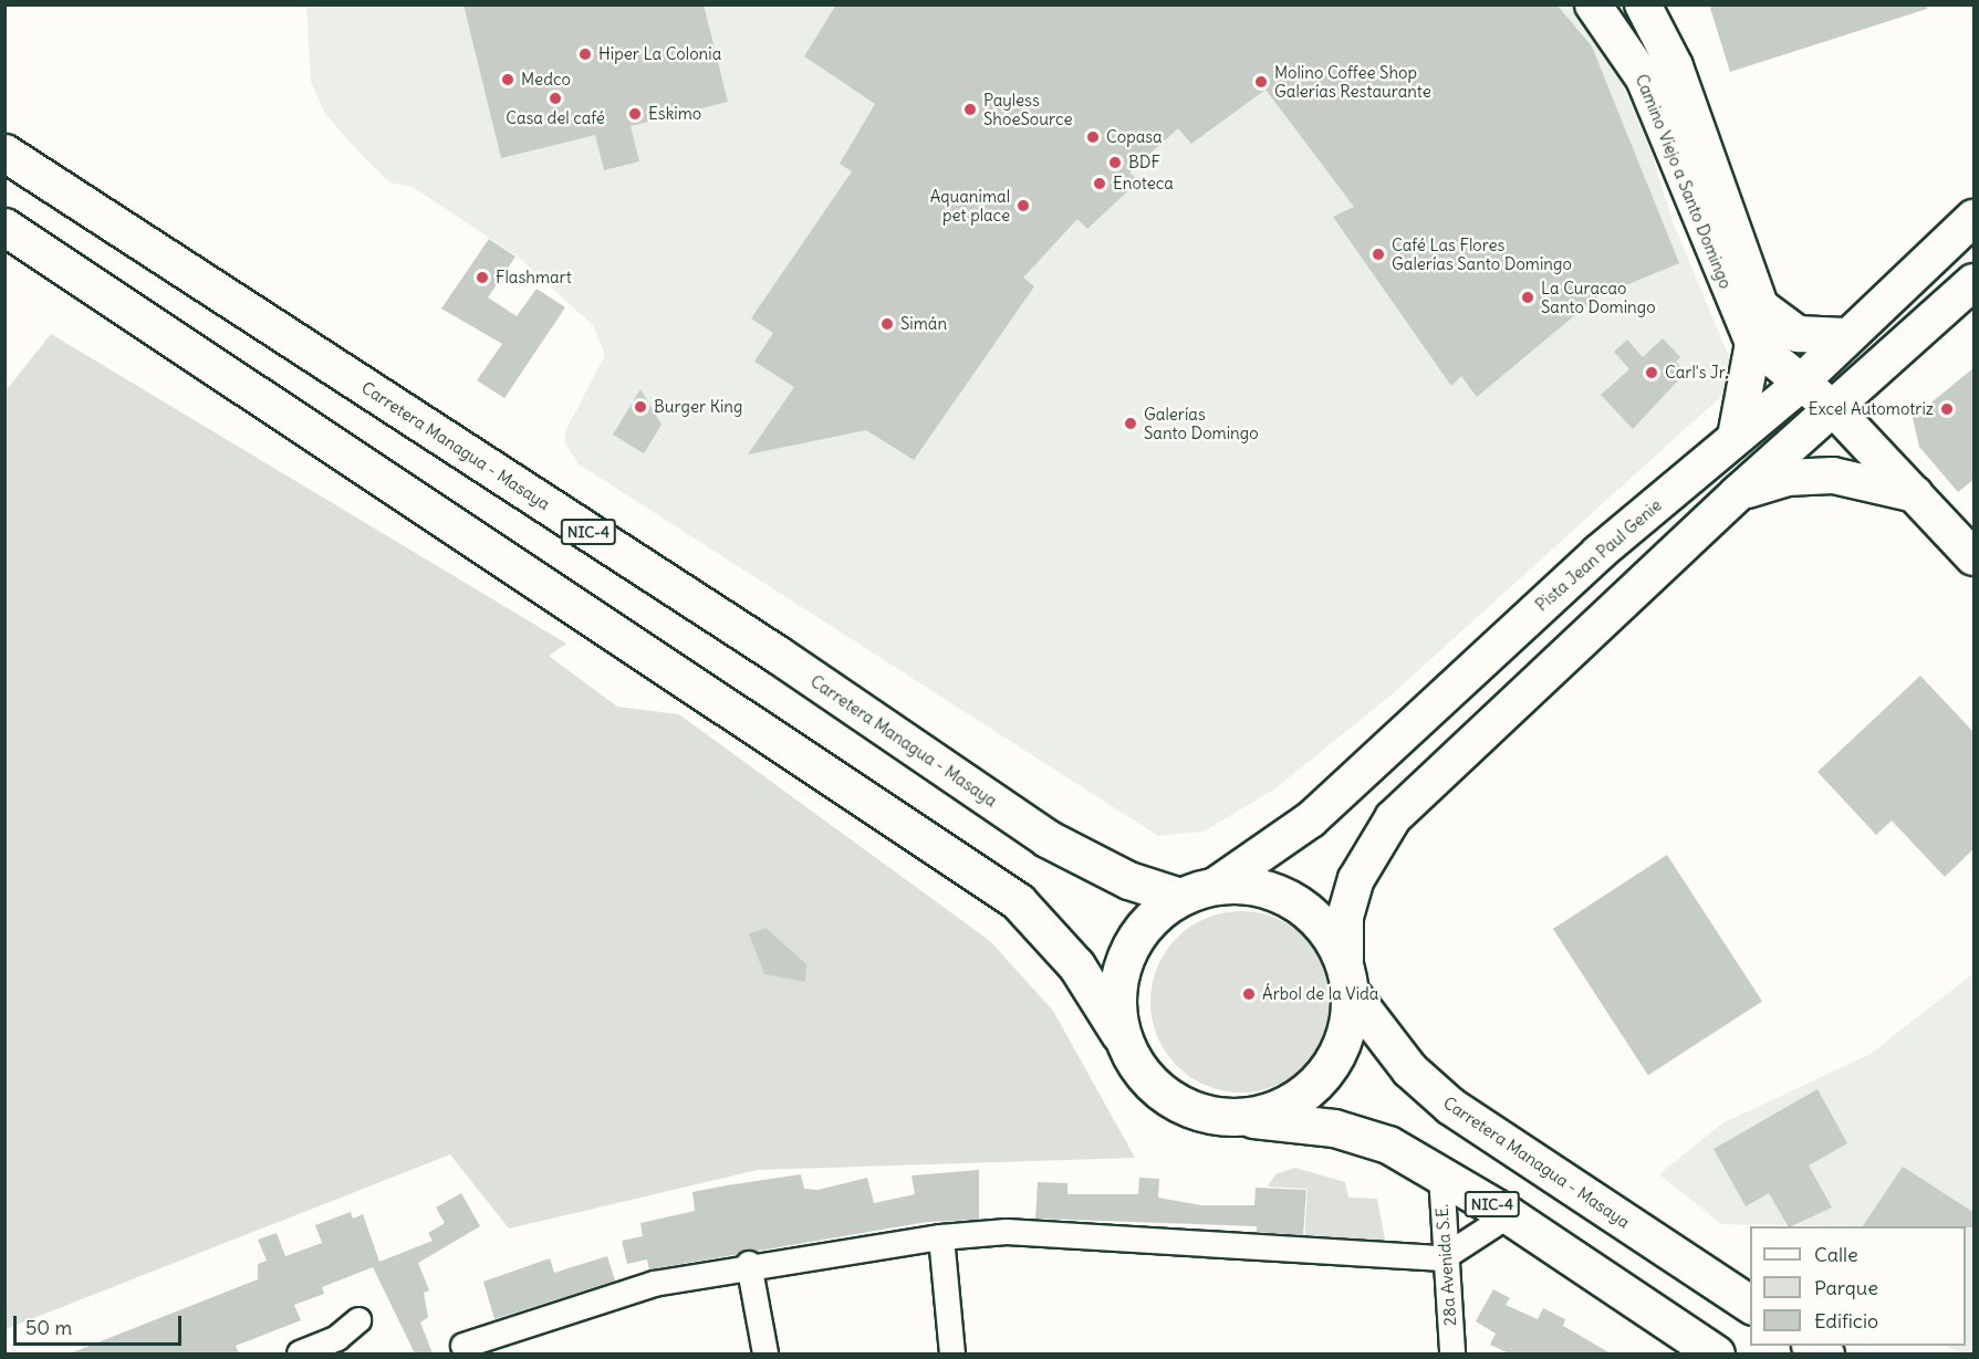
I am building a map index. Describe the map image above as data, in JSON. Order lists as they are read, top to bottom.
{
  "streets": {
    "highway": ["Carretera Managua - Masaya", "NIC-4"],
    "main road": ["Camino Viejo a Santo Domingo", "Pista Jean Paul Genie"],
    "street": ["28a Avenida S.E."]
  },
  "crossings": [
    ["Camino Viejo a Santo Domingo", "Pista Jean Paul Genie"],
    ["Carretera Managua - Masaya", "NIC-4"],
    ["Carretera Managua - Masaya", "Pista Jean Paul Genie"],
    ["NIC-4", "Pista Jean Paul Genie"],
    ["NIC-4", "28a Avenida S.E."]
  ],
  "places": [
    "Hiper La Colonia",
    "Medco",
    "Molino Coffee Shop Galerías Restaurante",
    "Casa del café",
    "Payless ShoeSource",
    "Eskimo",
    "Copasa",
    "BDF",
    "Enoteca",
    "Aquanimal pet place",
    "Café Las Flores Galerías Santo Domingo",
    "Flashmart",
    "La Curacao Santo Domingo",
    "Simán",
    "Carl's Jr.",
    "Burger King",
    "Excel Automotriz",
    "Galerías Santo Domingo",
    "Árbol de la Vida"
  ],
  "legend": ["Calle", "Parque", "Edificio"],
  "scale_bar": "50 m"
}
